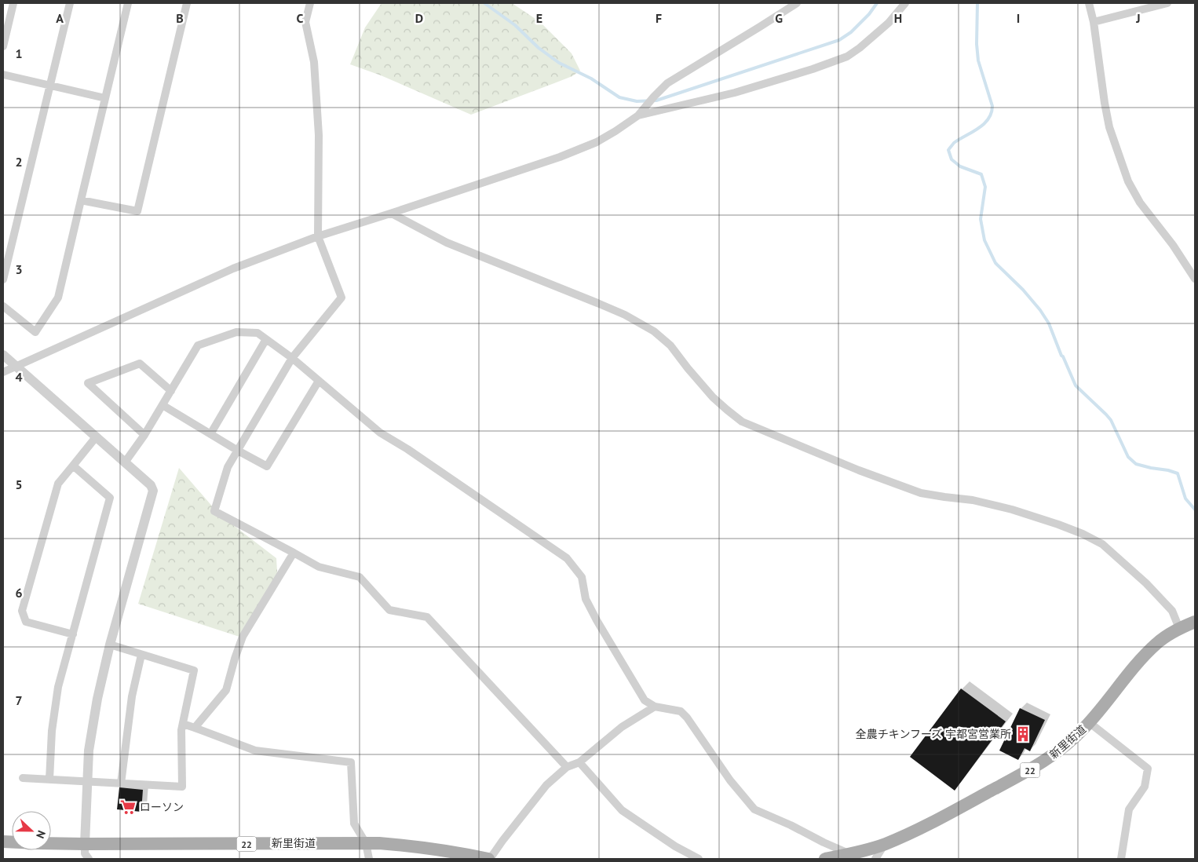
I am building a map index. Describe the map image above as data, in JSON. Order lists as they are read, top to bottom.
{
  "streets": {
    "main road": ["新里街道", "22"]
  },
  "places": {
    "building": ["全農チキンフーズ 宇都宮営業所"],
    "supermarket": ["ローソン"]
  },
  "north": "right",
  "grid": {
    "columns": [
      "A",
      "B",
      "C",
      "D",
      "E",
      "F",
      "G",
      "H",
      "I",
      "J"
    ],
    "rows": [
      "1",
      "2",
      "3",
      "4",
      "5",
      "6",
      "7"
    ]
  }
}
